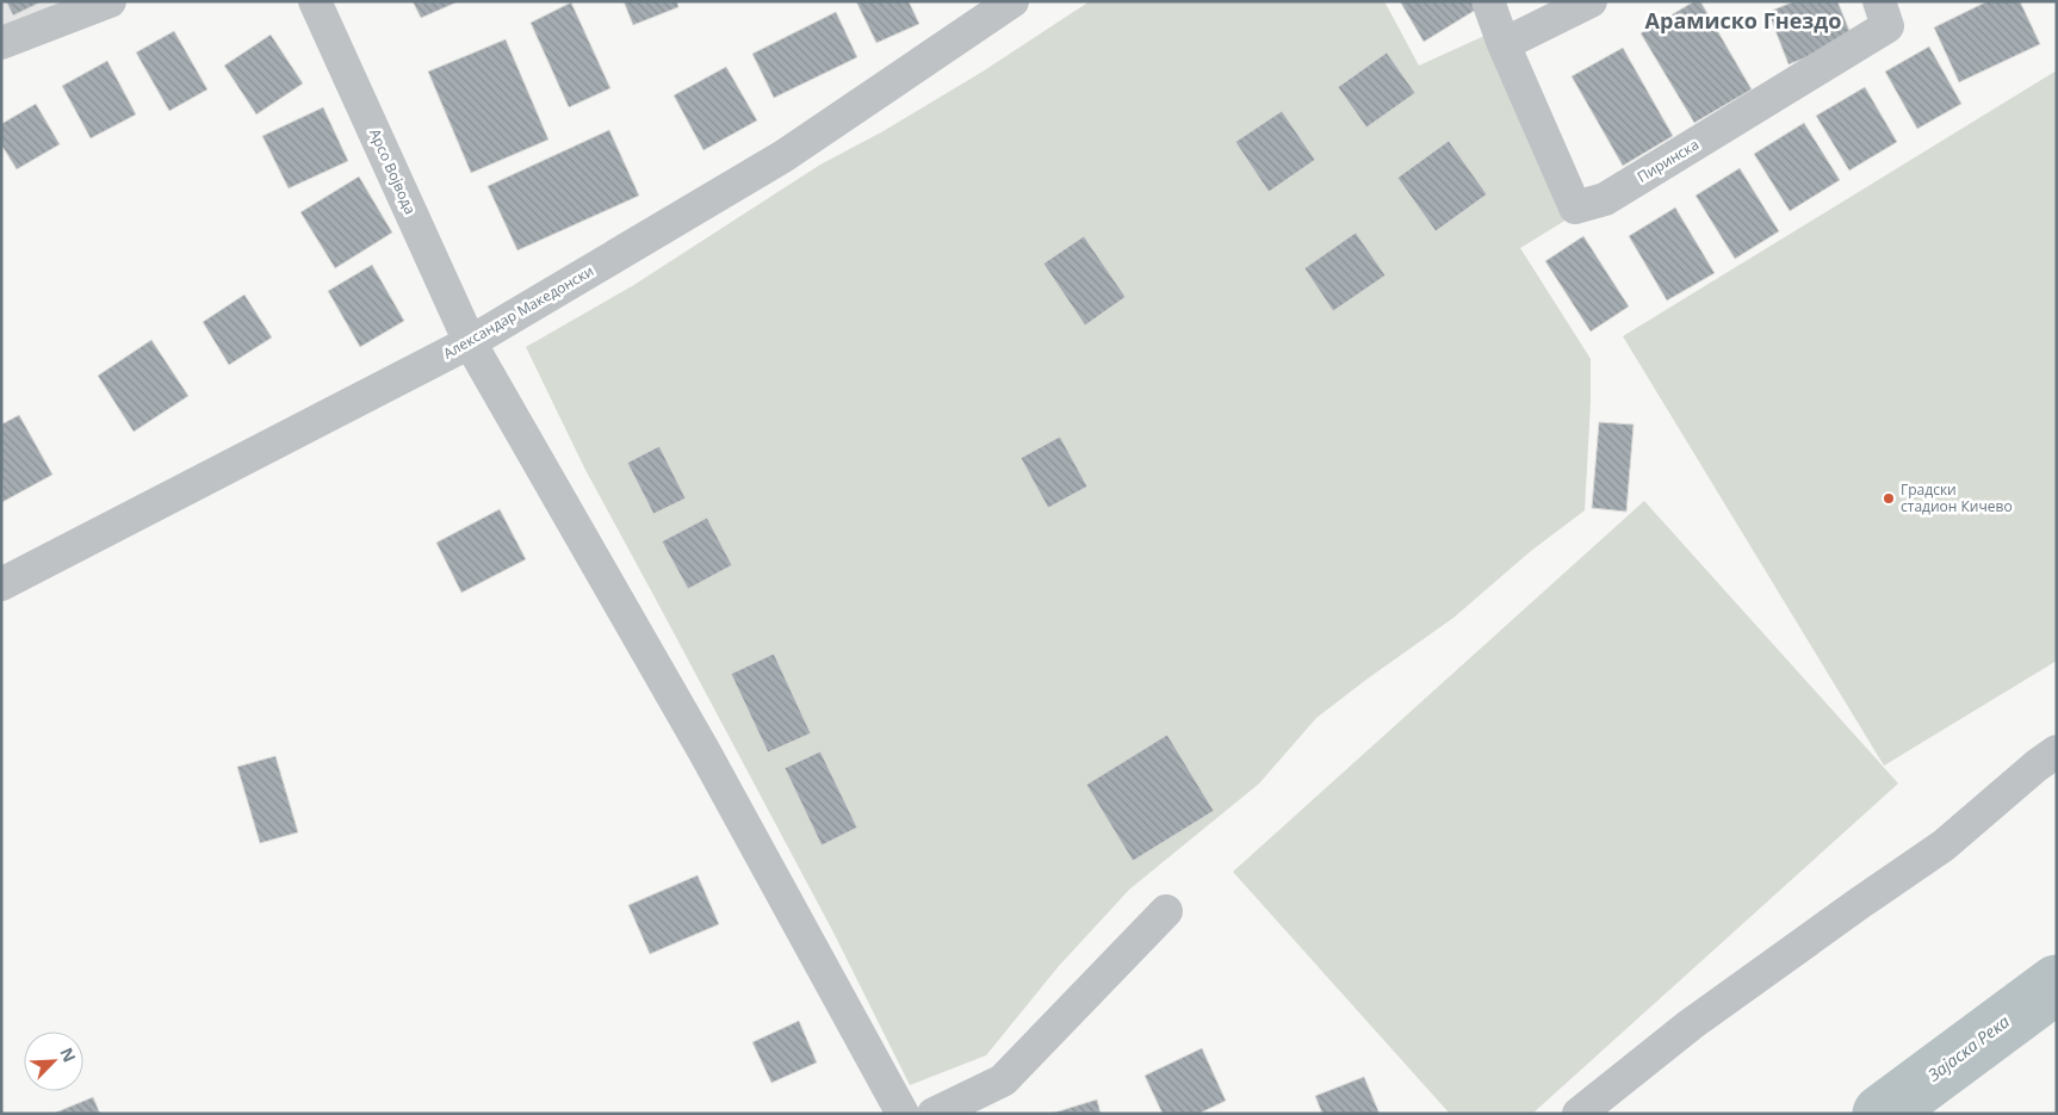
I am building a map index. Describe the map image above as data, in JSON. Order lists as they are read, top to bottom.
{
  "streets": {
    "street": ["Пиринска", "Арсо Војвода", "Александар Македонски"]
  },
  "crossings": [
    ["Арсо Војвода", "Александар Македонски"]
  ],
  "districts": ["Арамиско Гнездо"],
  "water": ["Зајаска Река"],
  "places": ["Градски стадион Кичево"],
  "north": "top right"
}
